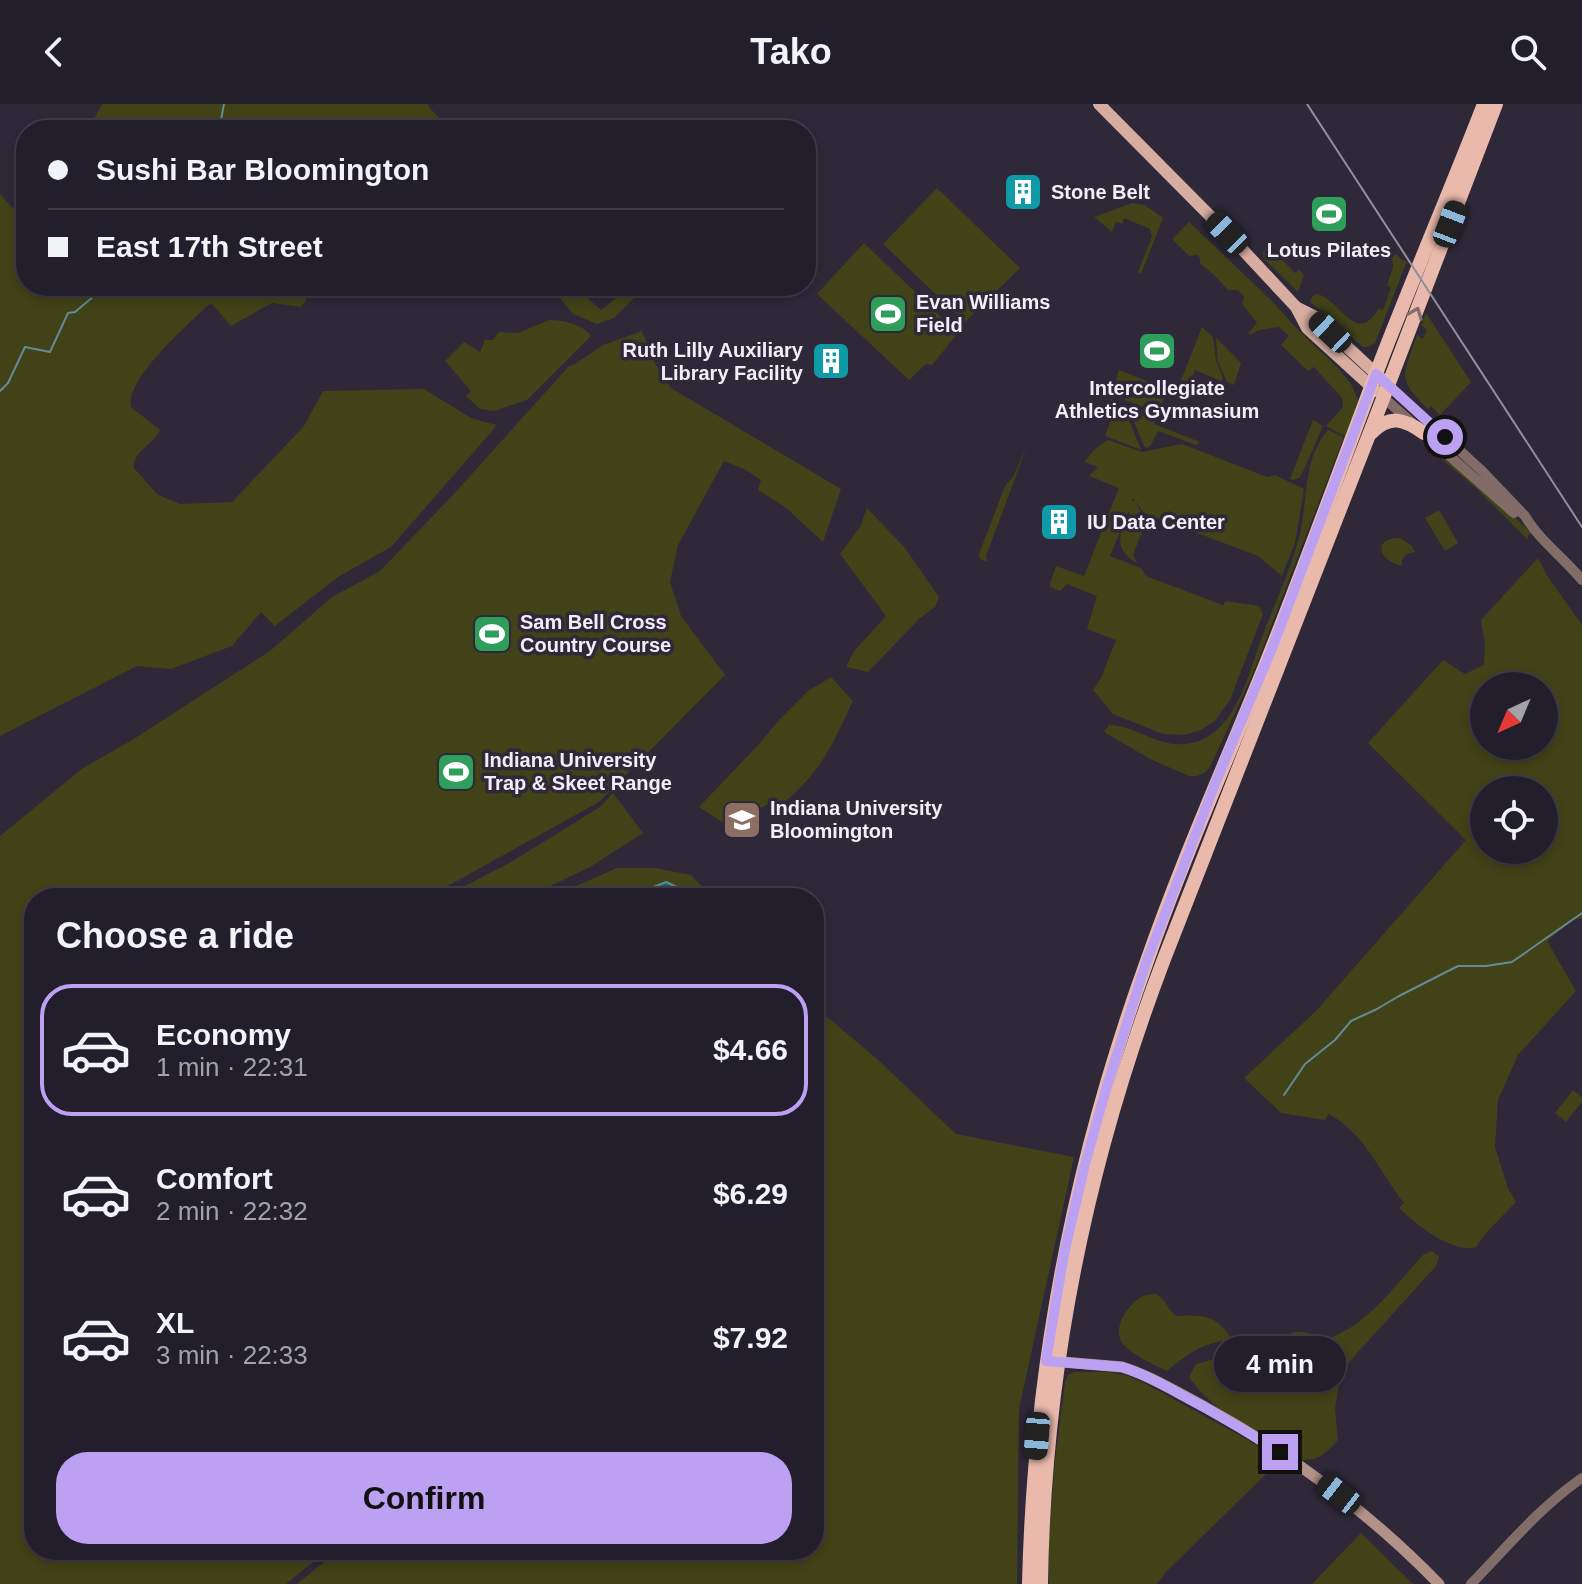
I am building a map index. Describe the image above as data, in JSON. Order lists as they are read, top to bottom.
{
  "places": {
    "building": ["Stone Belt", "Ruth Lilly Auxiliary Library Facility", "IU Data Center"],
    "sports": [
      "Lotus Pilates",
      "Evan Williams Field",
      "Intercollegiate Athletics Gymnasium",
      "Sam Bell Cross Country Course",
      "Indiana University Trap & Skeet Range"
    ],
    "school or university": ["Indiana University Bloomington"]
  },
  "north": "bottom left",
  "page": {
    "header": "Tako",
    "banner": ["Sushi Bar Bloomington", "East 17th Street"],
    "heading": "Choose a ride",
    "list": [
      {
        "name": "Economy",
        "note": "1 min · 22:31",
        "value": "$4.66"
      },
      {
        "name": "Comfort",
        "note": "2 min · 22:32",
        "value": "$6.29"
      },
      {
        "name": "XL",
        "note": "3 min · 22:33",
        "value": "$7.92"
      }
    ],
    "bubble": "4 min",
    "buttons": "Confirm"
  }
}
